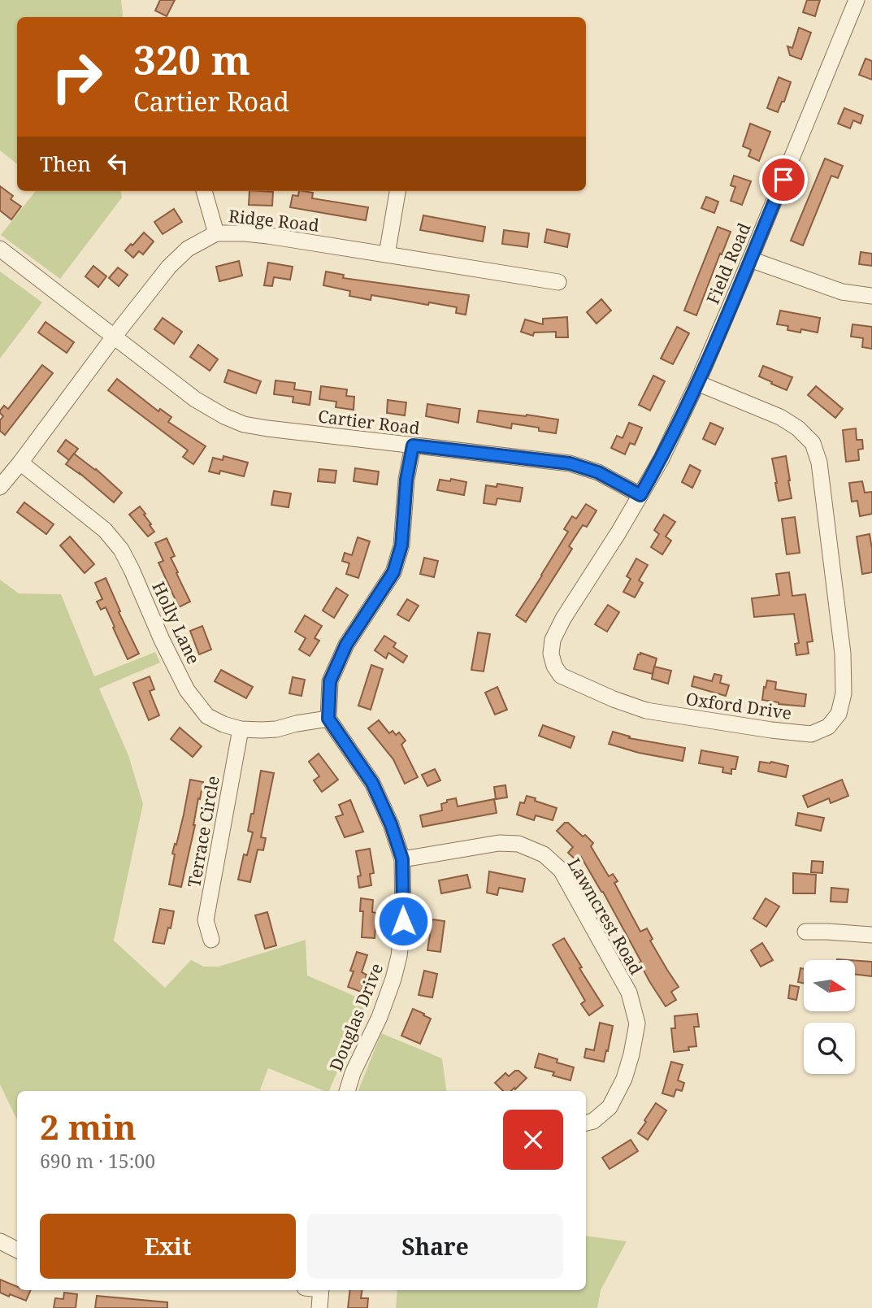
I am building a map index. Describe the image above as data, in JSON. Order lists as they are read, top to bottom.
{
  "streets": {
    "street": [
      "Ridge Road",
      "Field Road",
      "Cartier Road",
      "Holly Lane",
      "Oxford Drive",
      "Terrace Circle",
      "Lawncrest Road",
      "Douglas Drive"
    ]
  },
  "crossings": [
    ["Ridge Road", "Cartier Road"],
    ["Ridge Road", "Holly Lane"],
    ["Field Road", "Oxford Drive"],
    ["Cartier Road", "Oxford Drive"],
    ["Holly Lane", "Terrace Circle"],
    ["Holly Lane", "Douglas Drive"],
    ["Lawncrest Road", "Douglas Drive"]
  ],
  "north": "right",
  "page": {
    "turn": ["320 m", "Cartier Road"],
    "then": "Then",
    "heading": ["2 min", "690 m · 15:00"],
    "buttons": ["Exit", "Share"]
  }
}
